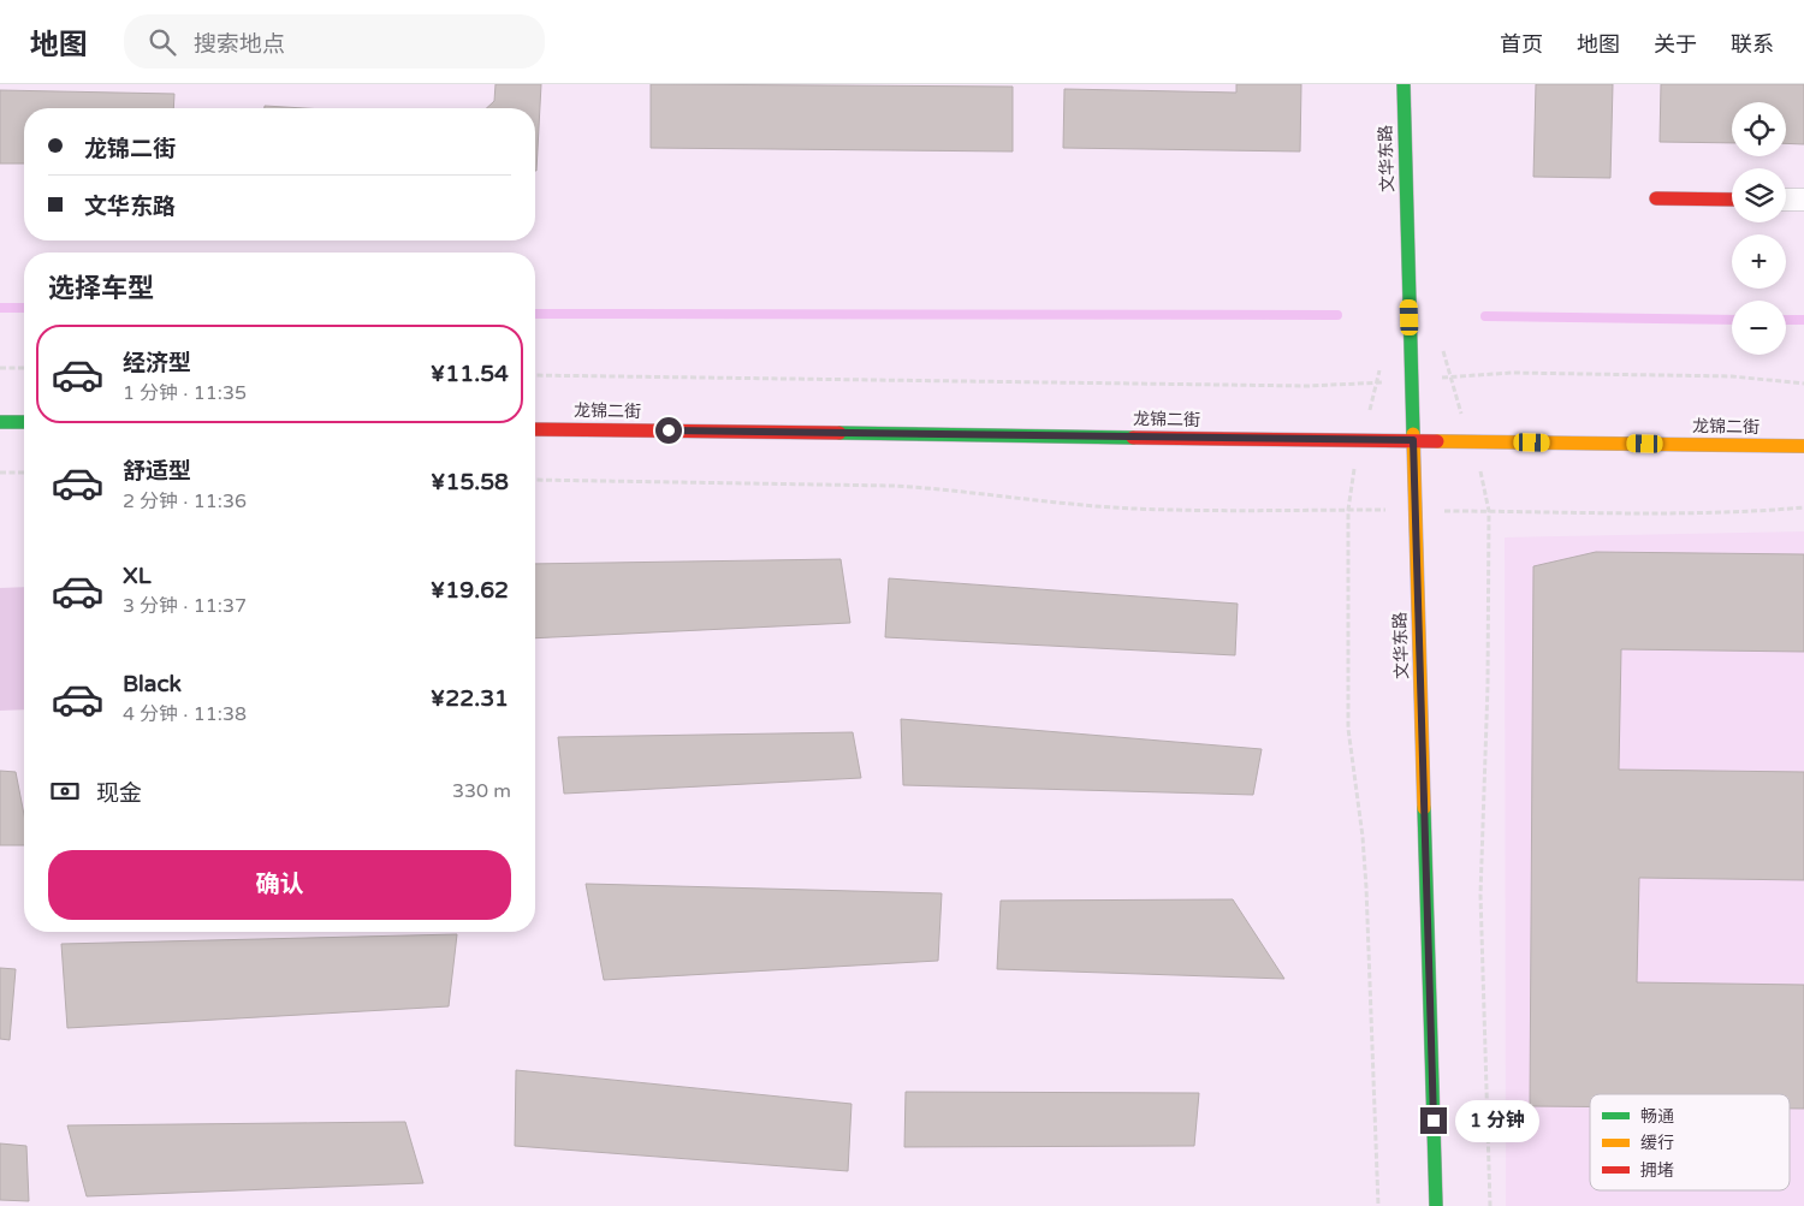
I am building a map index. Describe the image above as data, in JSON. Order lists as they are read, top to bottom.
{
  "streets": {
    "street": ["文华东路", "龙锦二街"]
  },
  "crossings": [
    ["文华东路", "龙锦二街"]
  ],
  "legend": ["畅通", "缓行", "拥堵"],
  "page": {
    "header": "地图",
    "search": "搜索地点",
    "nav": [
      "首页",
      "地图",
      "关于",
      "联系"
    ],
    "map_buttons": ["+", "−"],
    "banner": ["龙锦二街", "文华东路"],
    "heading": "选择车型",
    "list": [
      {
        "name": "经济型",
        "note": "1 分钟 · 11:35",
        "value": "¥11.54"
      },
      {
        "name": "舒适型",
        "note": "2 分钟 · 11:36",
        "value": "¥15.58"
      },
      {
        "name": "XL",
        "note": "3 分钟 · 11:37",
        "value": "¥19.62"
      },
      {
        "name": "Black",
        "note": "4 分钟 · 11:38",
        "value": "¥22.31"
      }
    ],
    "pay": ["现金", "330 m"],
    "buttons": "确认",
    "bubble": "1 分钟"
  }
}
